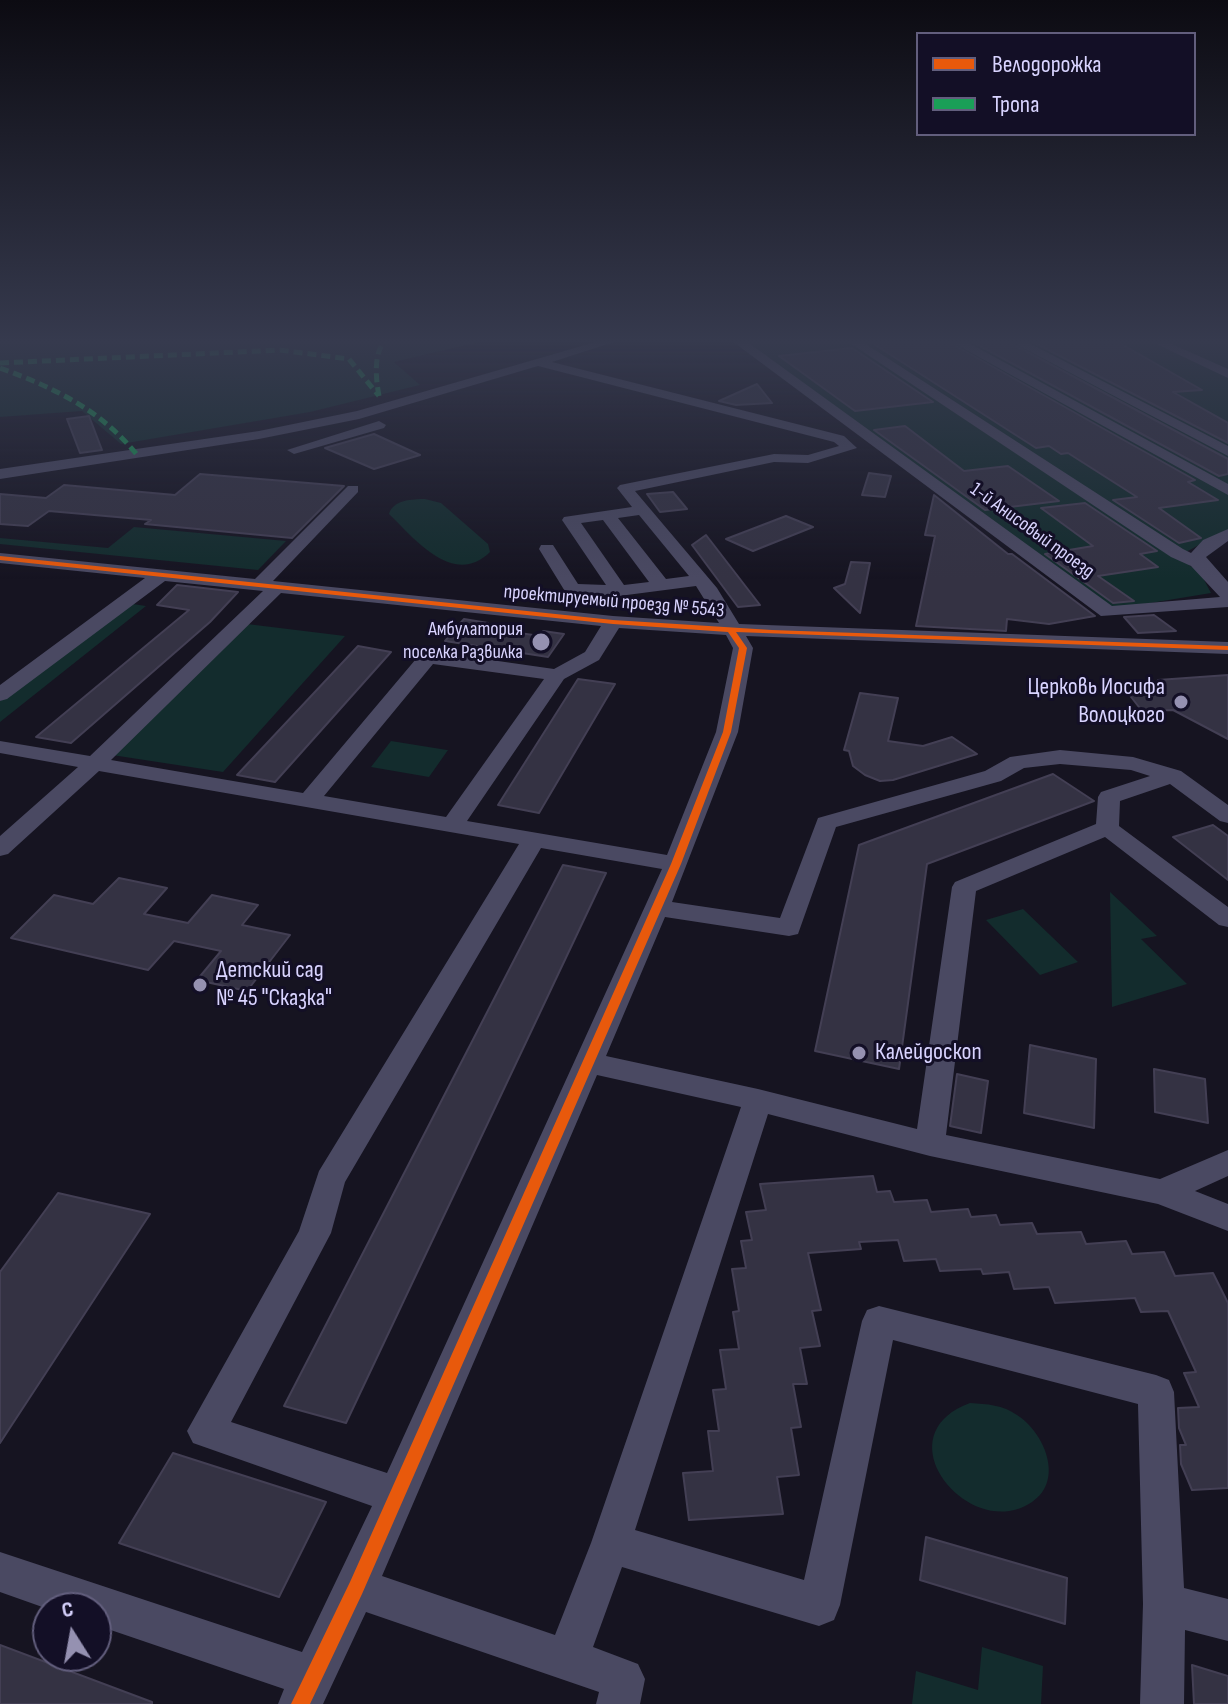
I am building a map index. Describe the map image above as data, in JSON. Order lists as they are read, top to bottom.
{
  "streets": {
    "street": ["1-й Анисовый проезд", "проектируемый проезд № 5543"]
  },
  "places": [
    "Амбулатория поселка Развилка",
    "Церковь Иосифа Волоцкого",
    "Детский сад № 45 \"Сказка\"",
    "Калейдоскоп"
  ],
  "legend": ["Велодорожка", "Тропа"],
  "north": "top"
}
